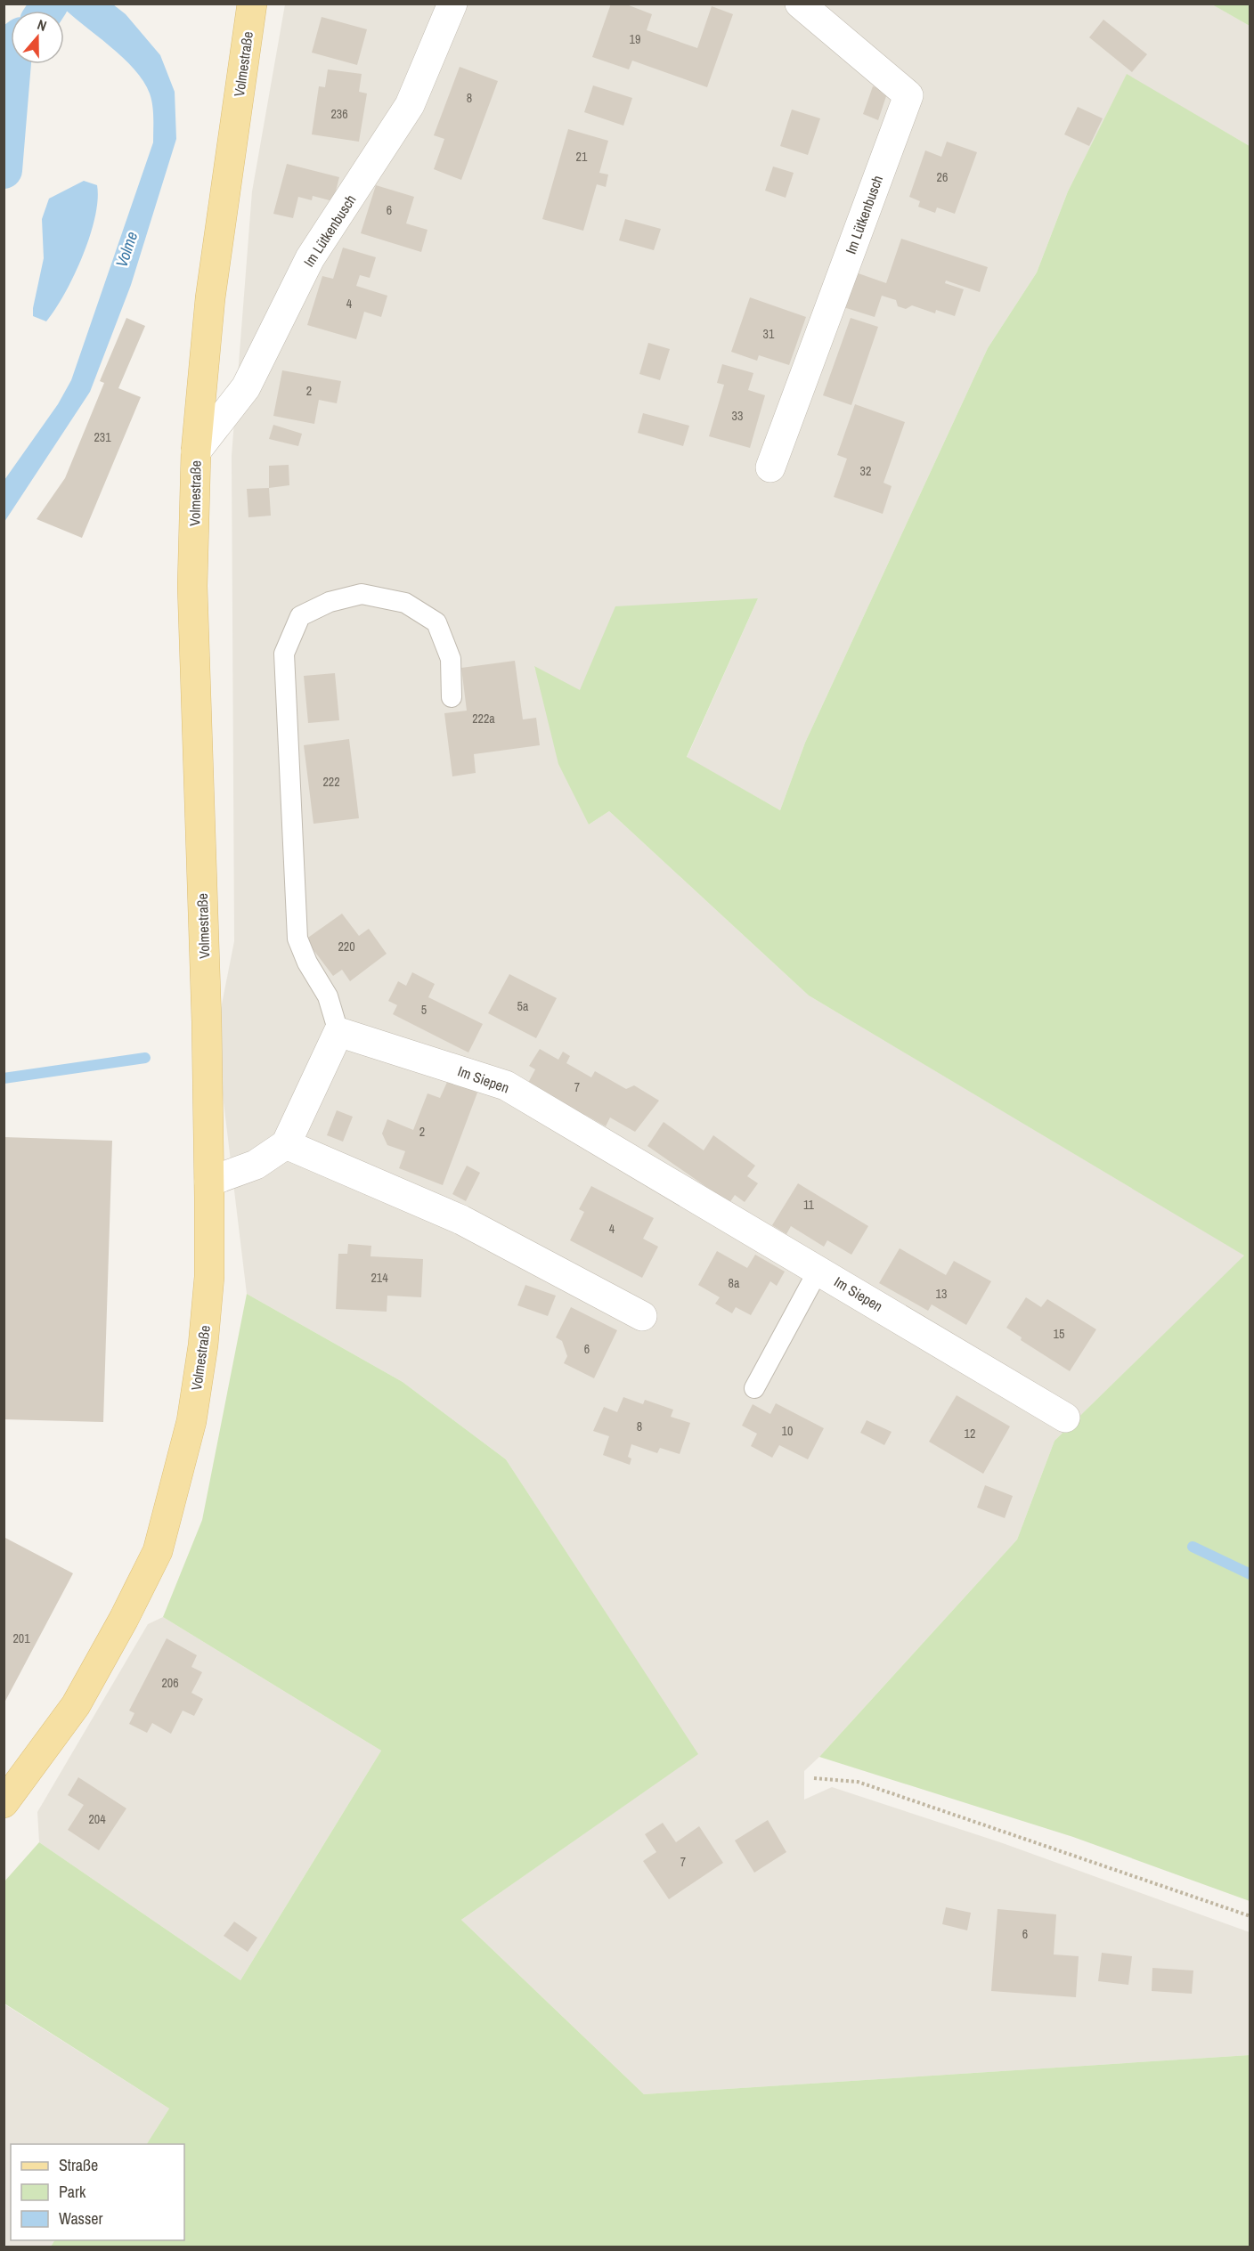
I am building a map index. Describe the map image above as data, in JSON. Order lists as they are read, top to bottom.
{
  "streets": {
    "main road": ["Volmestraße"],
    "street": ["Im Lütkenbusch", "Im Siepen"]
  },
  "crossings": [
    ["Volmestraße", "Im Lütkenbusch"]
  ],
  "water": ["Volme"],
  "house_numbers": [
    "19",
    "8",
    "236",
    "21",
    "26",
    "6",
    "4",
    "31",
    "2",
    "33",
    "231",
    "32",
    "222a",
    "222",
    "220",
    "5a",
    "5",
    "7",
    "2",
    "11",
    "4",
    "214",
    "8a",
    "13",
    "15",
    "6",
    "8",
    "10",
    "12",
    "201",
    "206",
    "204",
    "7",
    "6"
  ],
  "legend": ["Straße", "Park", "Wasser"],
  "north": "top"
}
